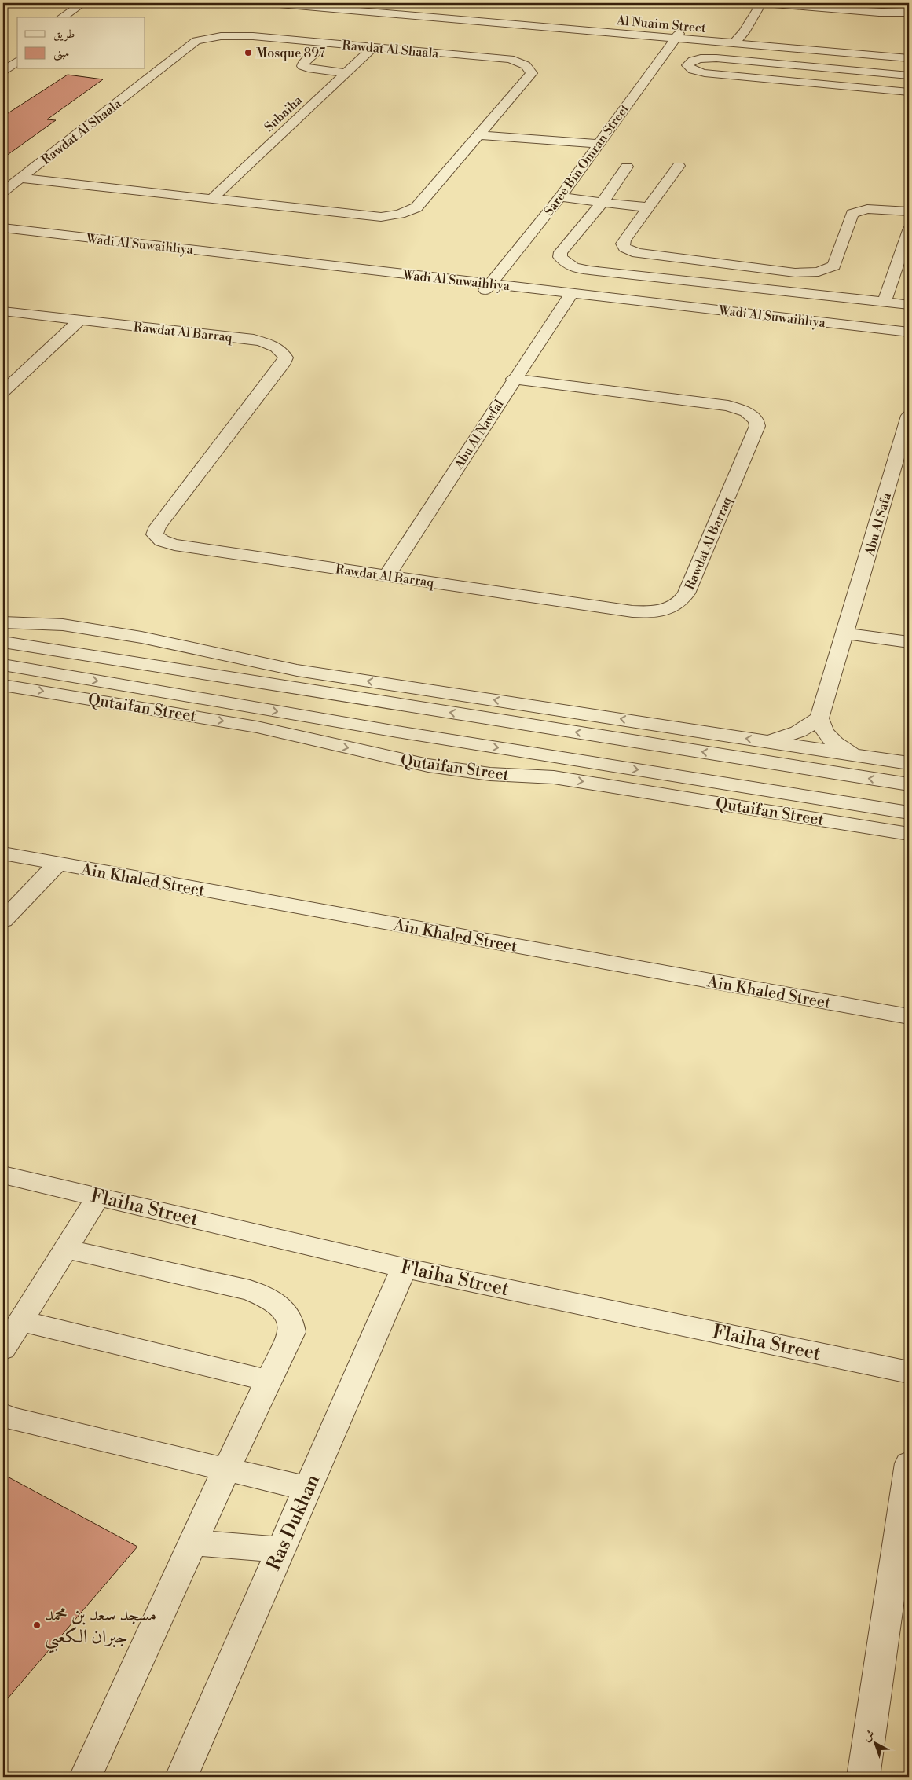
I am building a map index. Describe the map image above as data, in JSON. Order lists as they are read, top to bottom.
{
  "streets": {
    "street": [
      "Al Nuaim Street",
      "Rawdat Al Shaala",
      "Subaiha",
      "Saree Bin Omran Street",
      "Wadi Al Suwaihliya",
      "Rawdat Al Barraq",
      "Abu Al Nawfal",
      "Abu Al Safa",
      "Qutaifan Street",
      "Ain Khaled Street",
      "Flaiha Street",
      "Ras Dukhan"
    ]
  },
  "crossings": [
    ["Al Nuaim Street", "Saree Bin Omran Street"],
    ["Rawdat Al Shaala", "Subaiha"],
    ["Saree Bin Omran Street", "Wadi Al Suwaihliya"],
    ["Wadi Al Suwaihliya", "Abu Al Nawfal"],
    ["Rawdat Al Barraq", "Abu Al Nawfal"],
    ["Flaiha Street", "Ras Dukhan"]
  ],
  "places": ["Mosque 897", "مسجد سعد بن محمد جبران الكعبي"],
  "legend": ["طريق", "مبنى"],
  "north": "top left"
}
